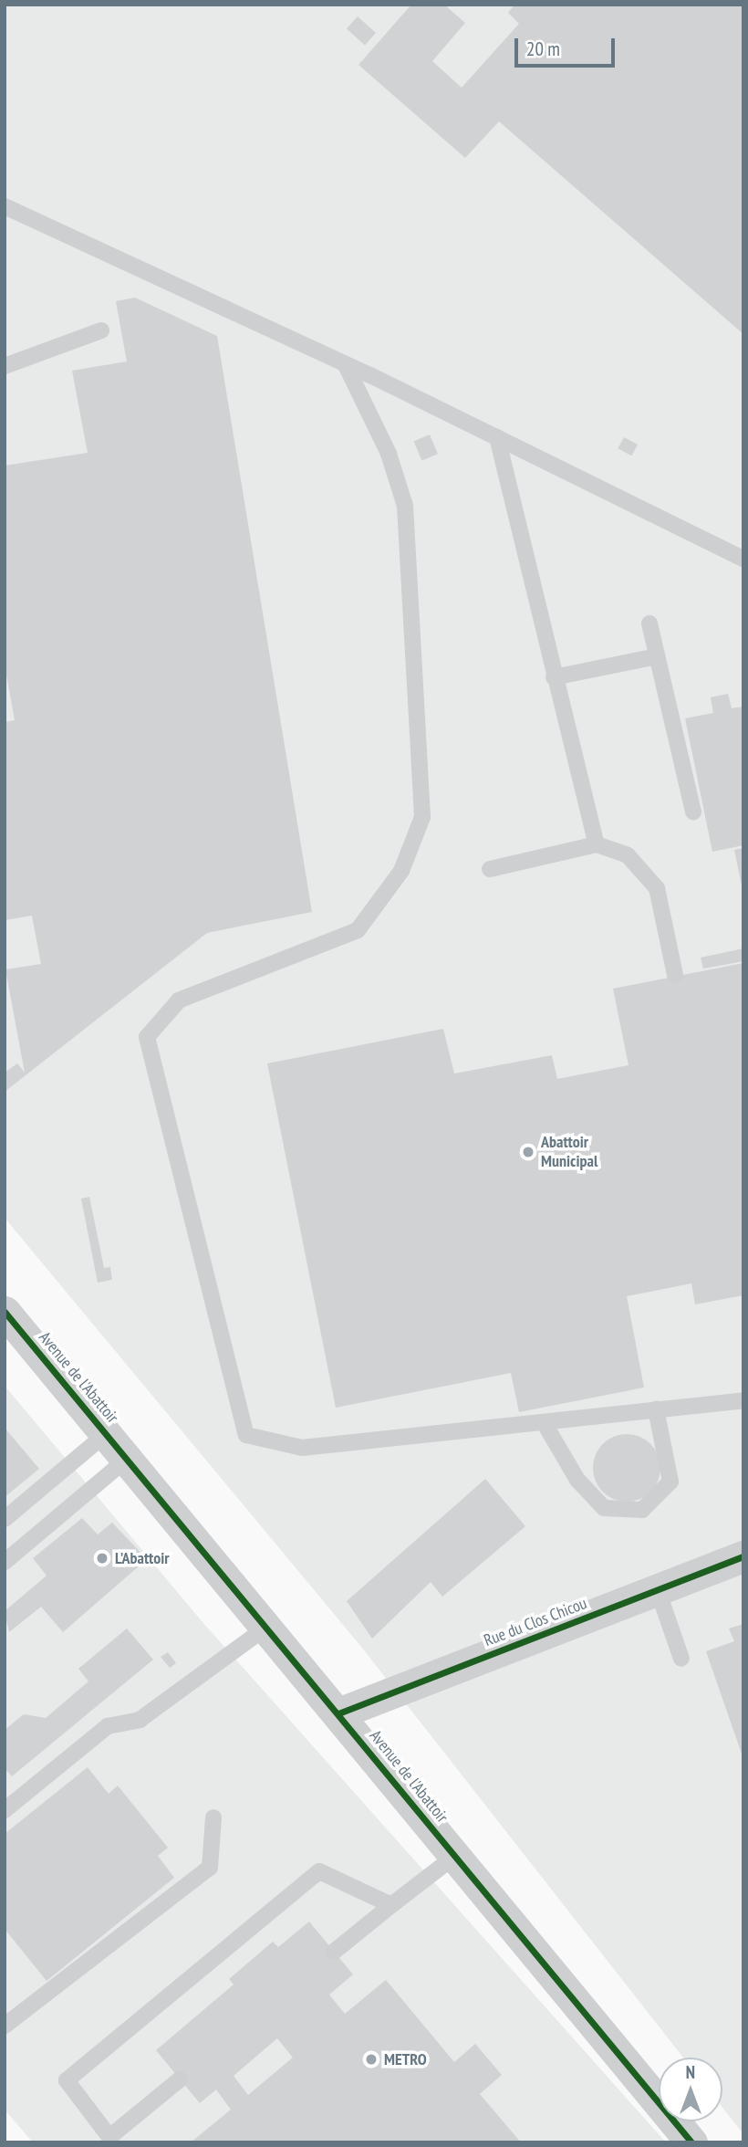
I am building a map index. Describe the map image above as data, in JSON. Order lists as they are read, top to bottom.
{
  "streets": {
    "street": ["Avenue de l'Abattoir", "Rue du Clos Chicou"]
  },
  "crossings": [
    ["Avenue de l'Abattoir", "Rue du Clos Chicou"]
  ],
  "places": ["Abattoir Municipal", "L'Abattoir", "METRO"],
  "scale_bar": "20 m",
  "north": "top"
}
